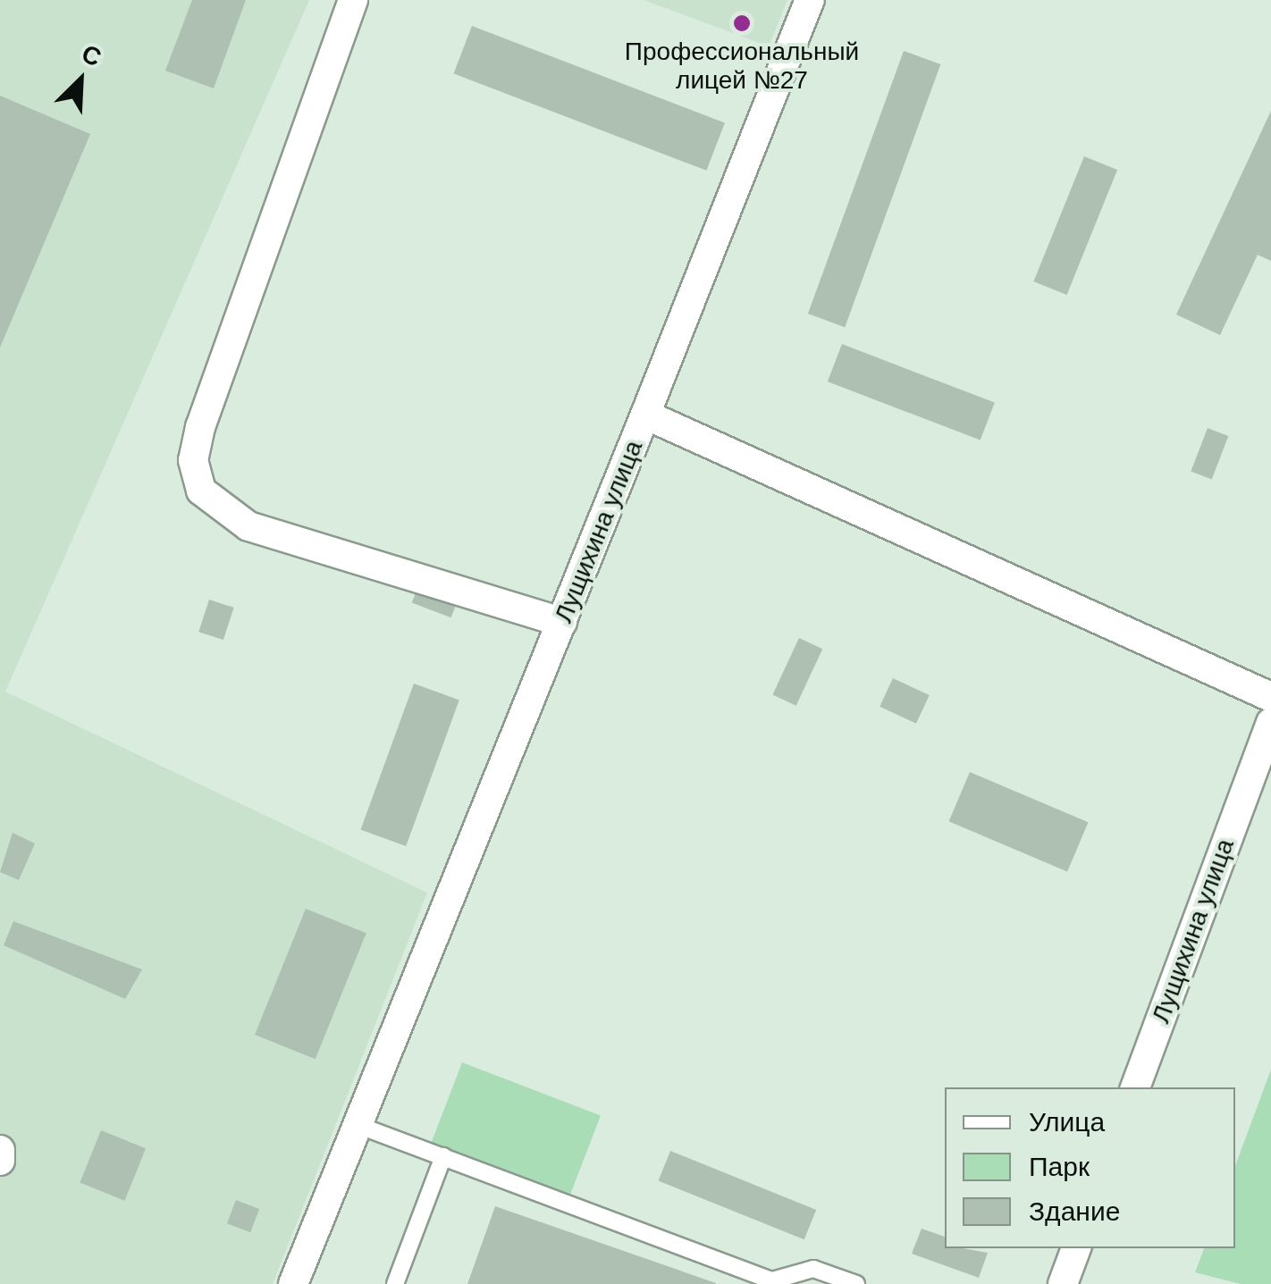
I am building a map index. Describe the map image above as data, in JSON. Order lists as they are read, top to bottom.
{
  "streets": {
    "street": ["Лущихина улица"]
  },
  "places": ["Профессиональный лицей №27"],
  "legend": ["Улица", "Парк", "Здание"],
  "north": "top right"
}
